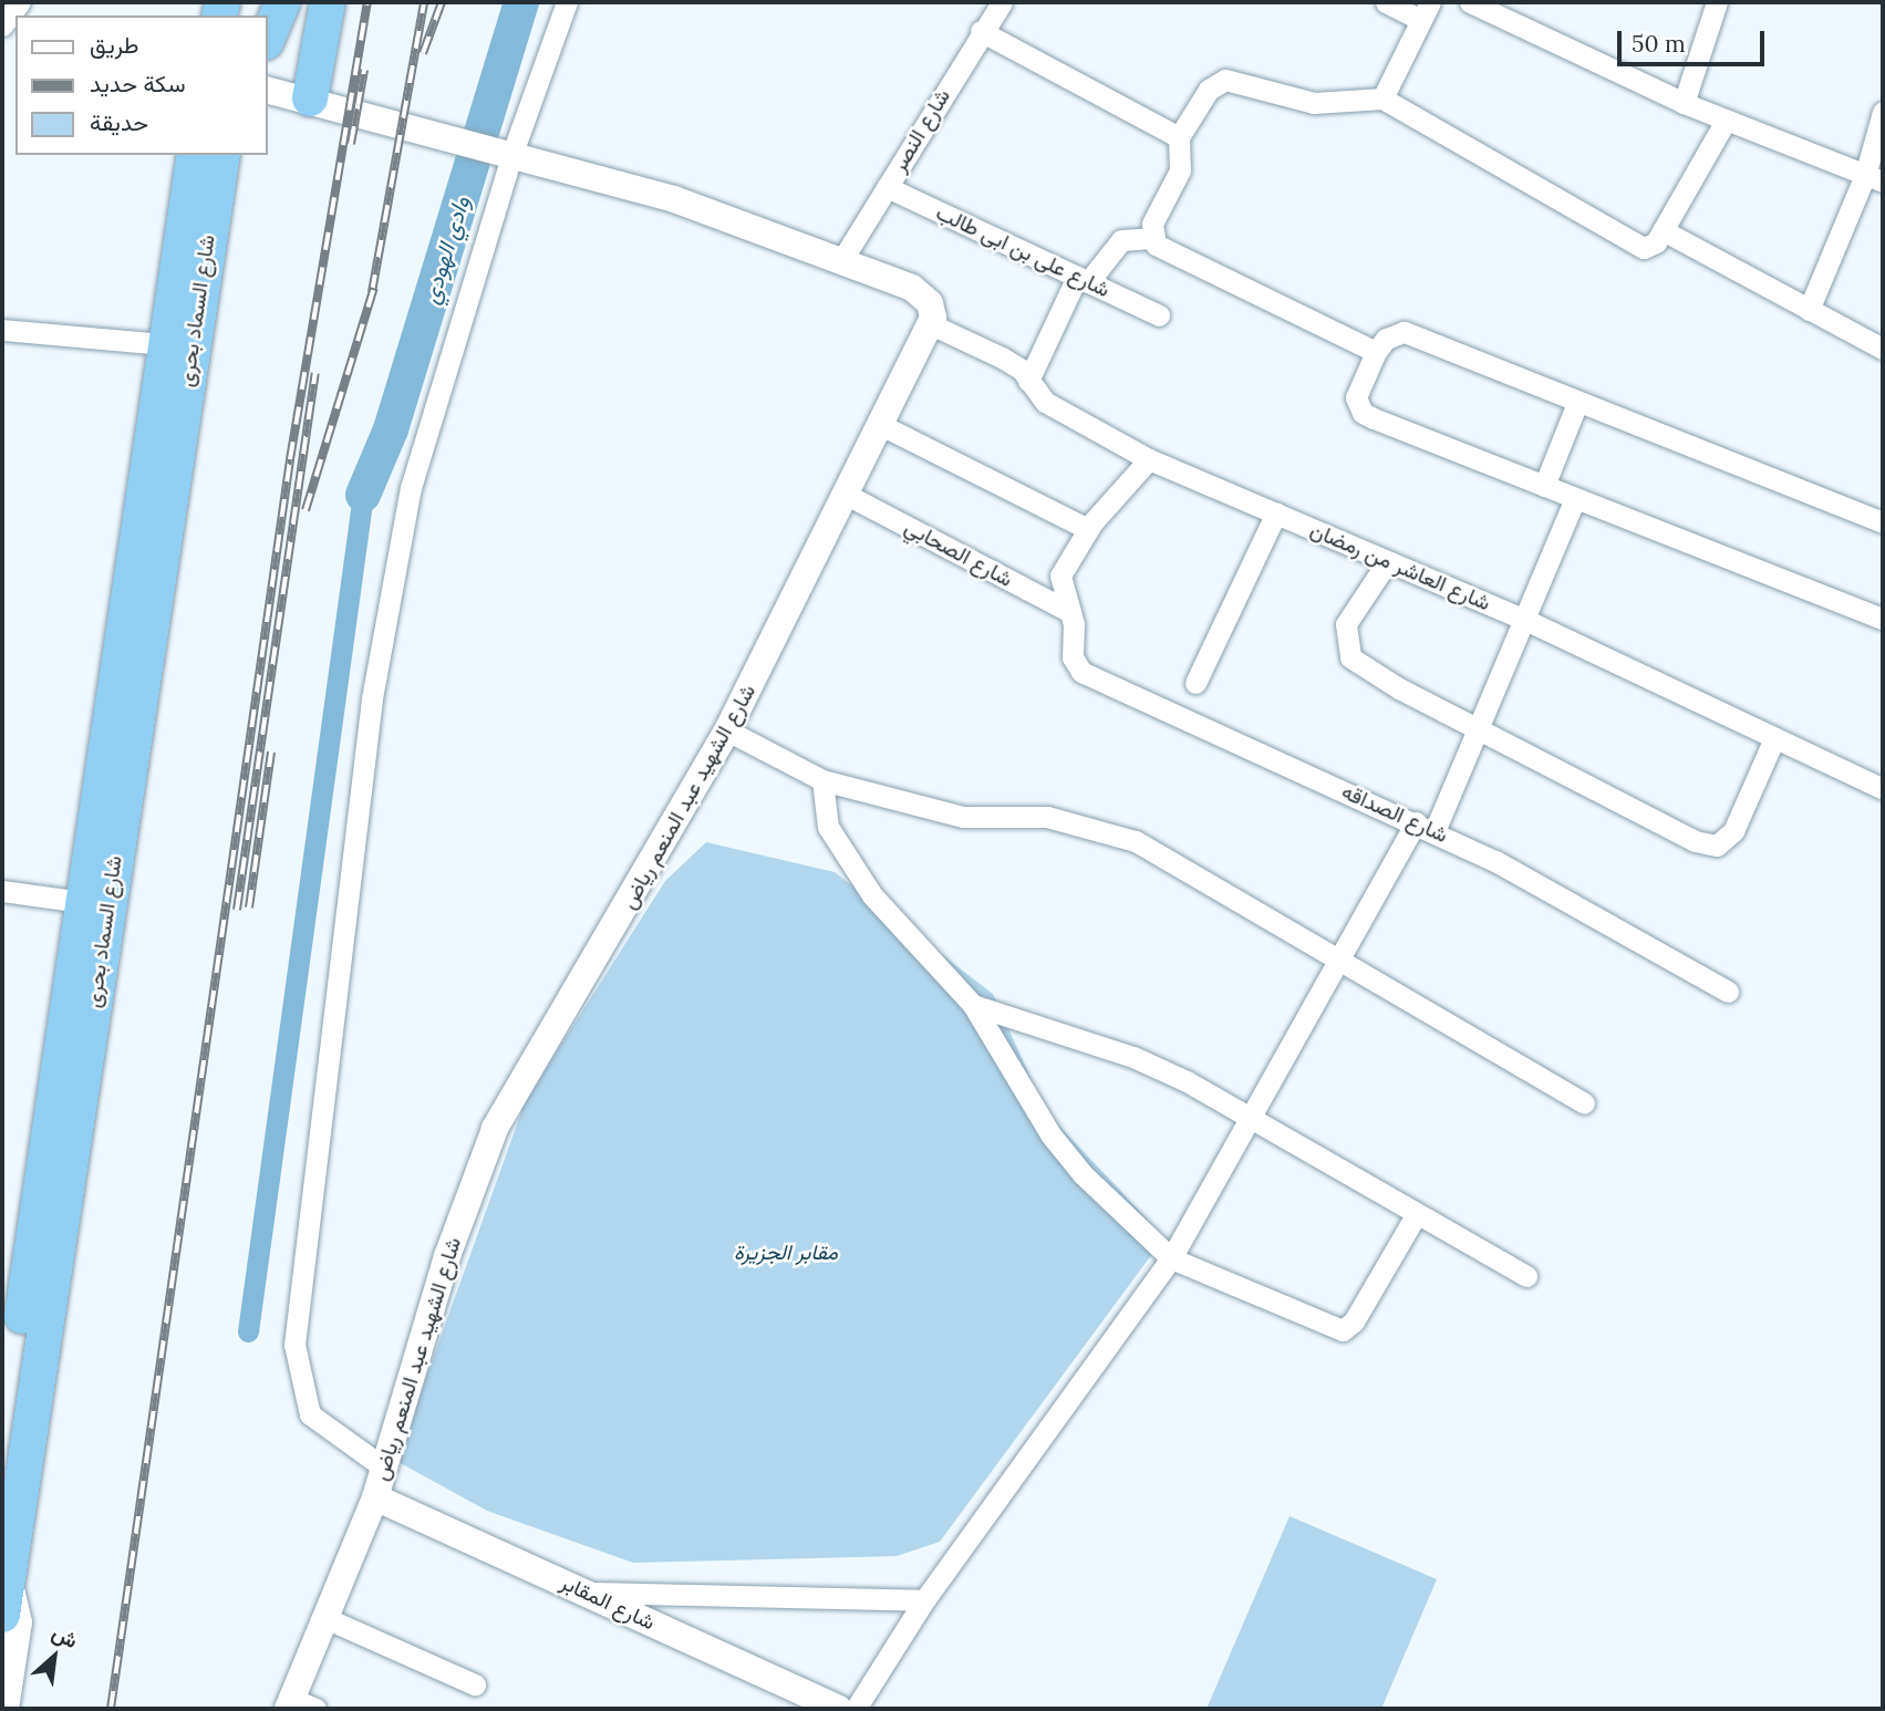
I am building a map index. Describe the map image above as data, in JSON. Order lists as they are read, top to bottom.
{
  "streets": {
    "highway": ["شارع السماد بحرى"],
    "street": [
      "شارع النصر",
      "شارع على بن ابى طالب",
      "شارع الصحابي",
      "شارع العاشر من رمضان",
      "شارع الشهيد عبد المنعم رياض",
      "شارع الصداقه",
      "شارع المقابر"
    ]
  },
  "crossings": [
    ["شارع النصر", "شارع على بن ابى طالب"],
    ["شارع الصحابي", "شارع الشهيد عبد المنعم رياض"],
    ["شارع الصحابي", "شارع الصداقه"],
    ["شارع العاشر من رمضان", "شارع الشهيد عبد المنعم رياض"],
    ["شارع الشهيد عبد المنعم رياض", "شارع المقابر"]
  ],
  "water": ["وادي الهودي"],
  "parks": ["مقابر الجزيرة"],
  "legend": ["طريق", "سكة حديد", "حديقة"],
  "scale_bar": "50 m",
  "north": "top right"
}
